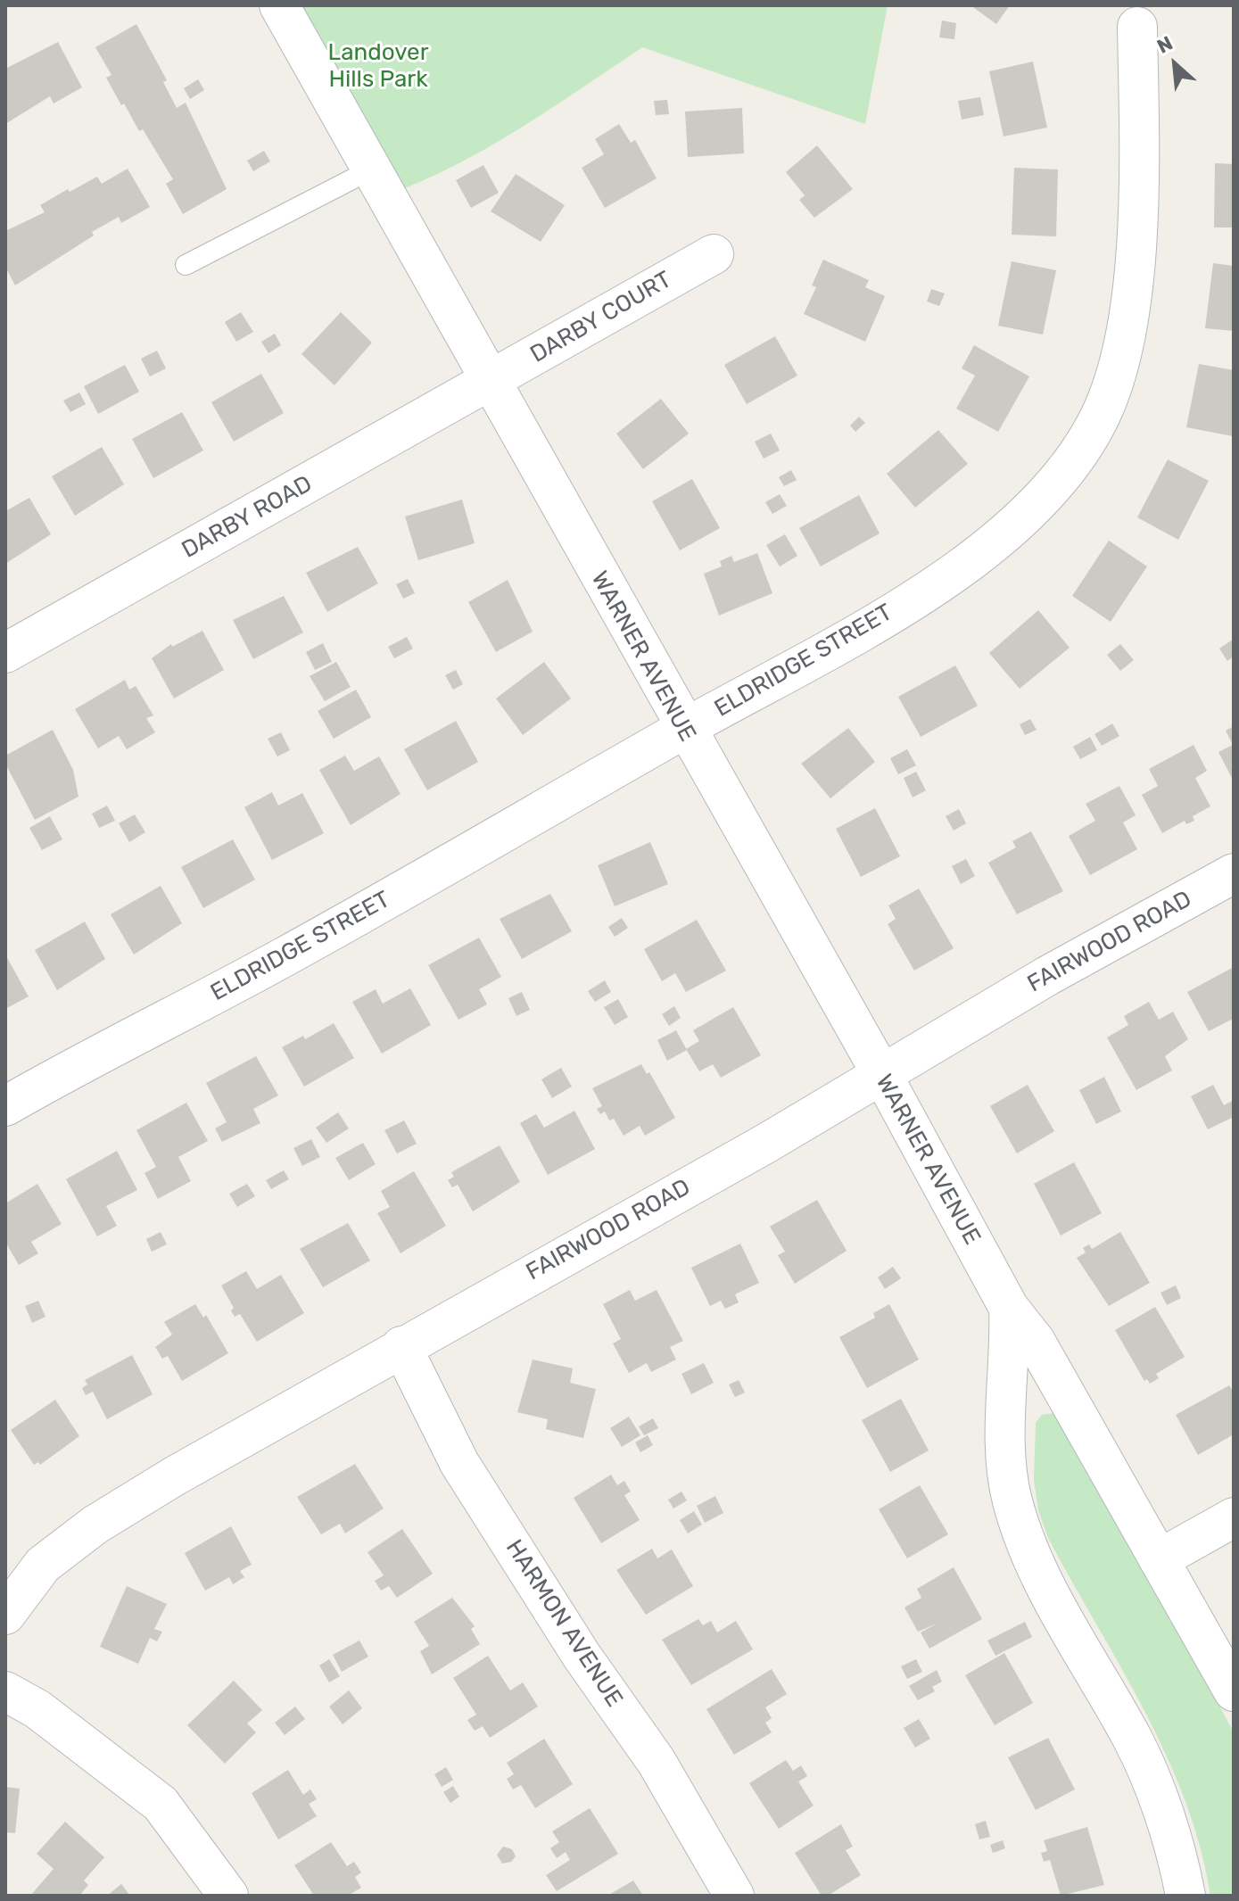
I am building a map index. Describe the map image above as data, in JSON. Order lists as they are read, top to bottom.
{
  "streets": {
    "street": [
      "DARBY COURT",
      "DARBY ROAD",
      "WARNER AVENUE",
      "ELDRIDGE STREET",
      "FAIRWOOD ROAD",
      "HARMON AVENUE"
    ]
  },
  "crossings": [
    ["DARBY COURT", "DARBY ROAD"],
    ["DARBY COURT", "WARNER AVENUE"],
    ["DARBY ROAD", "WARNER AVENUE"],
    ["WARNER AVENUE", "ELDRIDGE STREET"],
    ["WARNER AVENUE", "FAIRWOOD ROAD"],
    ["FAIRWOOD ROAD", "HARMON AVENUE"]
  ],
  "parks": ["Landover Hills Park"],
  "north": "top left"
}
